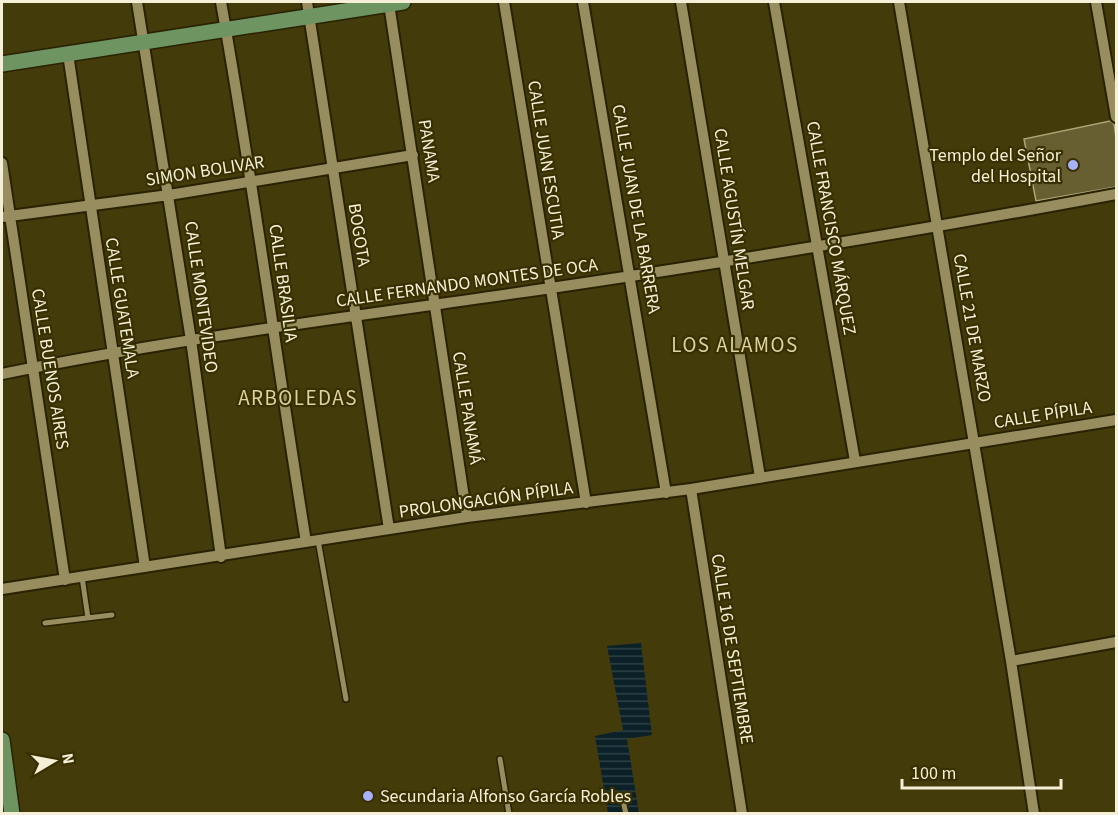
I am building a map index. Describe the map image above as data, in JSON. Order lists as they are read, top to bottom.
{
  "streets": {
    "street": [
      "PANAMA",
      "CALLE JUAN ESCUTIA",
      "SIMON BOLIVAR",
      "CALLE JUAN DE LA BARRERA",
      "CALLE AGUSTÍN MELGAR",
      "CALLE FRANCISCO MÁRQUEZ",
      "BOGOTA",
      "CALLE BRASILIA",
      "CALLE FERNANDO MONTES DE OCA",
      "CALLE MONTEVIDEO",
      "CALLE GUATEMALA",
      "CALLE 21 DE MARZO",
      "CALLE BUENOS AIRES",
      "CALLE PANAMÁ",
      "CALLE PÍPILA",
      "PROLONGACIÓN PÍPILA",
      "CALLE 16 DE SEPTIEMBRE"
    ]
  },
  "crossings": [
    ["PANAMA", "SIMON BOLIVAR"],
    ["PANAMA", "CALLE FERNANDO MONTES DE OCA"],
    ["PANAMA", "CALLE PANAMÁ"],
    ["CALLE JUAN ESCUTIA", "CALLE FERNANDO MONTES DE OCA"],
    ["CALLE JUAN ESCUTIA", "PROLONGACIÓN PÍPILA"],
    ["SIMON BOLIVAR", "BOGOTA"],
    ["SIMON BOLIVAR", "CALLE BRASILIA"],
    ["SIMON BOLIVAR", "CALLE MONTEVIDEO"],
    ["SIMON BOLIVAR", "CALLE GUATEMALA"],
    ["SIMON BOLIVAR", "CALLE BUENOS AIRES"],
    ["CALLE JUAN DE LA BARRERA", "CALLE FERNANDO MONTES DE OCA"],
    ["CALLE JUAN DE LA BARRERA", "PROLONGACIÓN PÍPILA"],
    ["CALLE AGUSTÍN MELGAR", "CALLE FERNANDO MONTES DE OCA"],
    ["CALLE AGUSTÍN MELGAR", "PROLONGACIÓN PÍPILA"],
    ["CALLE FRANCISCO MÁRQUEZ", "CALLE FERNANDO MONTES DE OCA"],
    ["CALLE FRANCISCO MÁRQUEZ", "PROLONGACIÓN PÍPILA"],
    ["BOGOTA", "CALLE FERNANDO MONTES DE OCA"],
    ["BOGOTA", "PROLONGACIÓN PÍPILA"],
    ["CALLE BRASILIA", "CALLE FERNANDO MONTES DE OCA"],
    ["CALLE BRASILIA", "PROLONGACIÓN PÍPILA"],
    ["CALLE FERNANDO MONTES DE OCA", "CALLE MONTEVIDEO"],
    ["CALLE FERNANDO MONTES DE OCA", "CALLE GUATEMALA"],
    ["CALLE FERNANDO MONTES DE OCA", "CALLE 21 DE MARZO"],
    ["CALLE FERNANDO MONTES DE OCA", "CALLE BUENOS AIRES"],
    ["CALLE FERNANDO MONTES DE OCA", "CALLE PANAMÁ"],
    ["CALLE MONTEVIDEO", "PROLONGACIÓN PÍPILA"],
    ["CALLE GUATEMALA", "PROLONGACIÓN PÍPILA"],
    ["CALLE 21 DE MARZO", "CALLE PÍPILA"],
    ["CALLE 21 DE MARZO", "PROLONGACIÓN PÍPILA"],
    ["CALLE BUENOS AIRES", "PROLONGACIÓN PÍPILA"],
    ["CALLE PANAMÁ", "PROLONGACIÓN PÍPILA"],
    ["CALLE PÍPILA", "PROLONGACIÓN PÍPILA"],
    ["PROLONGACIÓN PÍPILA", "CALLE 16 DE SEPTIEMBRE"]
  ],
  "districts": ["LOS ALAMOS", "ARBOLEDAS"],
  "places": ["Templo del Señor del Hospital", "Secundaria Alfonso García Robles"],
  "scale_bar": "100 m",
  "north": "right"
}
